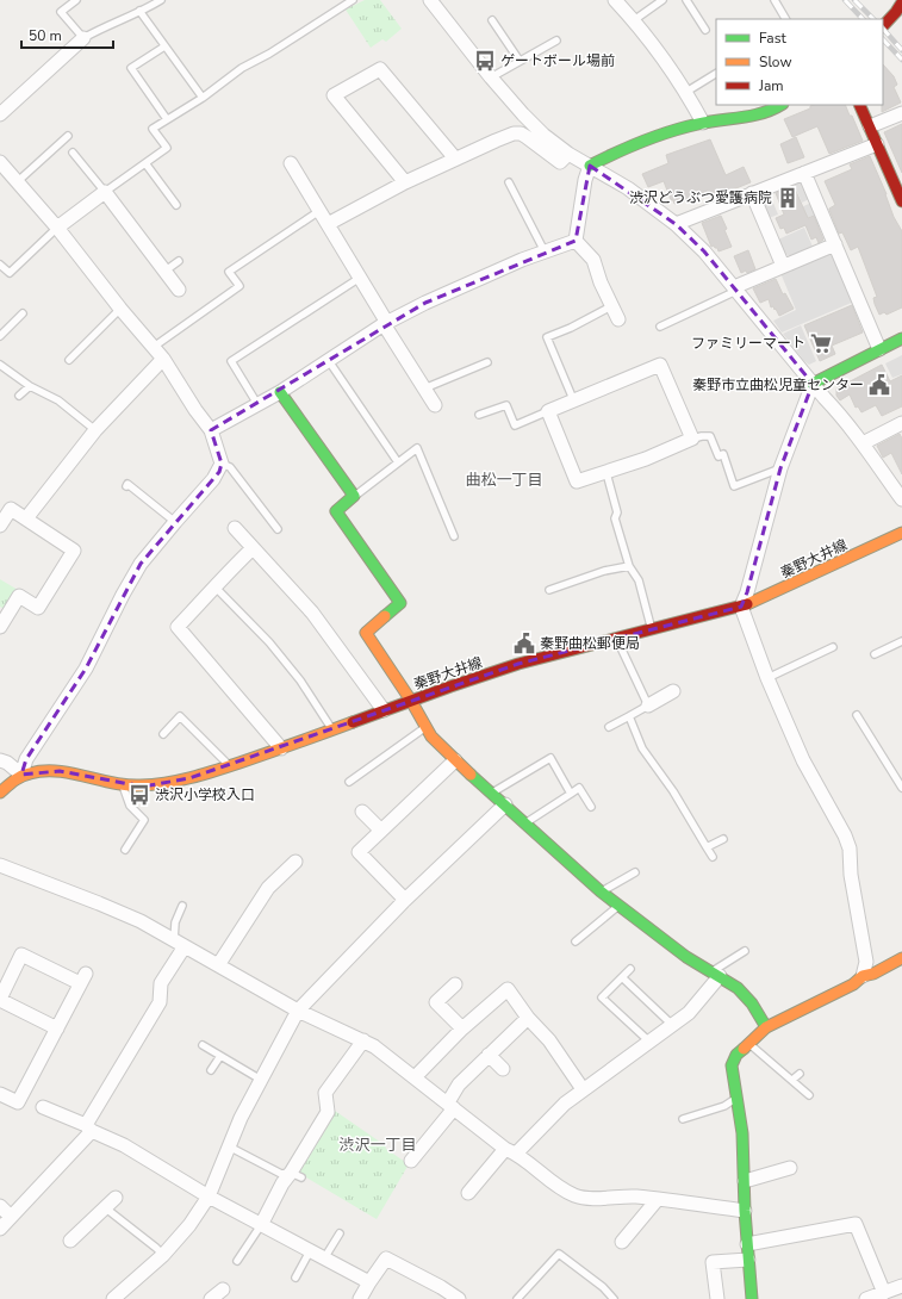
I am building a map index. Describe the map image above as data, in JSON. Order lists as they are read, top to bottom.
{
  "streets": {
    "street": ["秦野大井線"]
  },
  "districts": ["曲松一丁目", "渋沢一丁目"],
  "places": {
    "bus stop": ["ゲートボール場前", "渋沢小学校入口"],
    "building": ["渋沢どうぶつ愛護病院"],
    "supermarket": ["ファミリーマート"],
    "public building": ["秦野市立曲松児童センター", "秦野曲松郵便局"]
  },
  "legend": ["Fast", "Slow", "Jam"],
  "scale_bar": "50 m"
}
